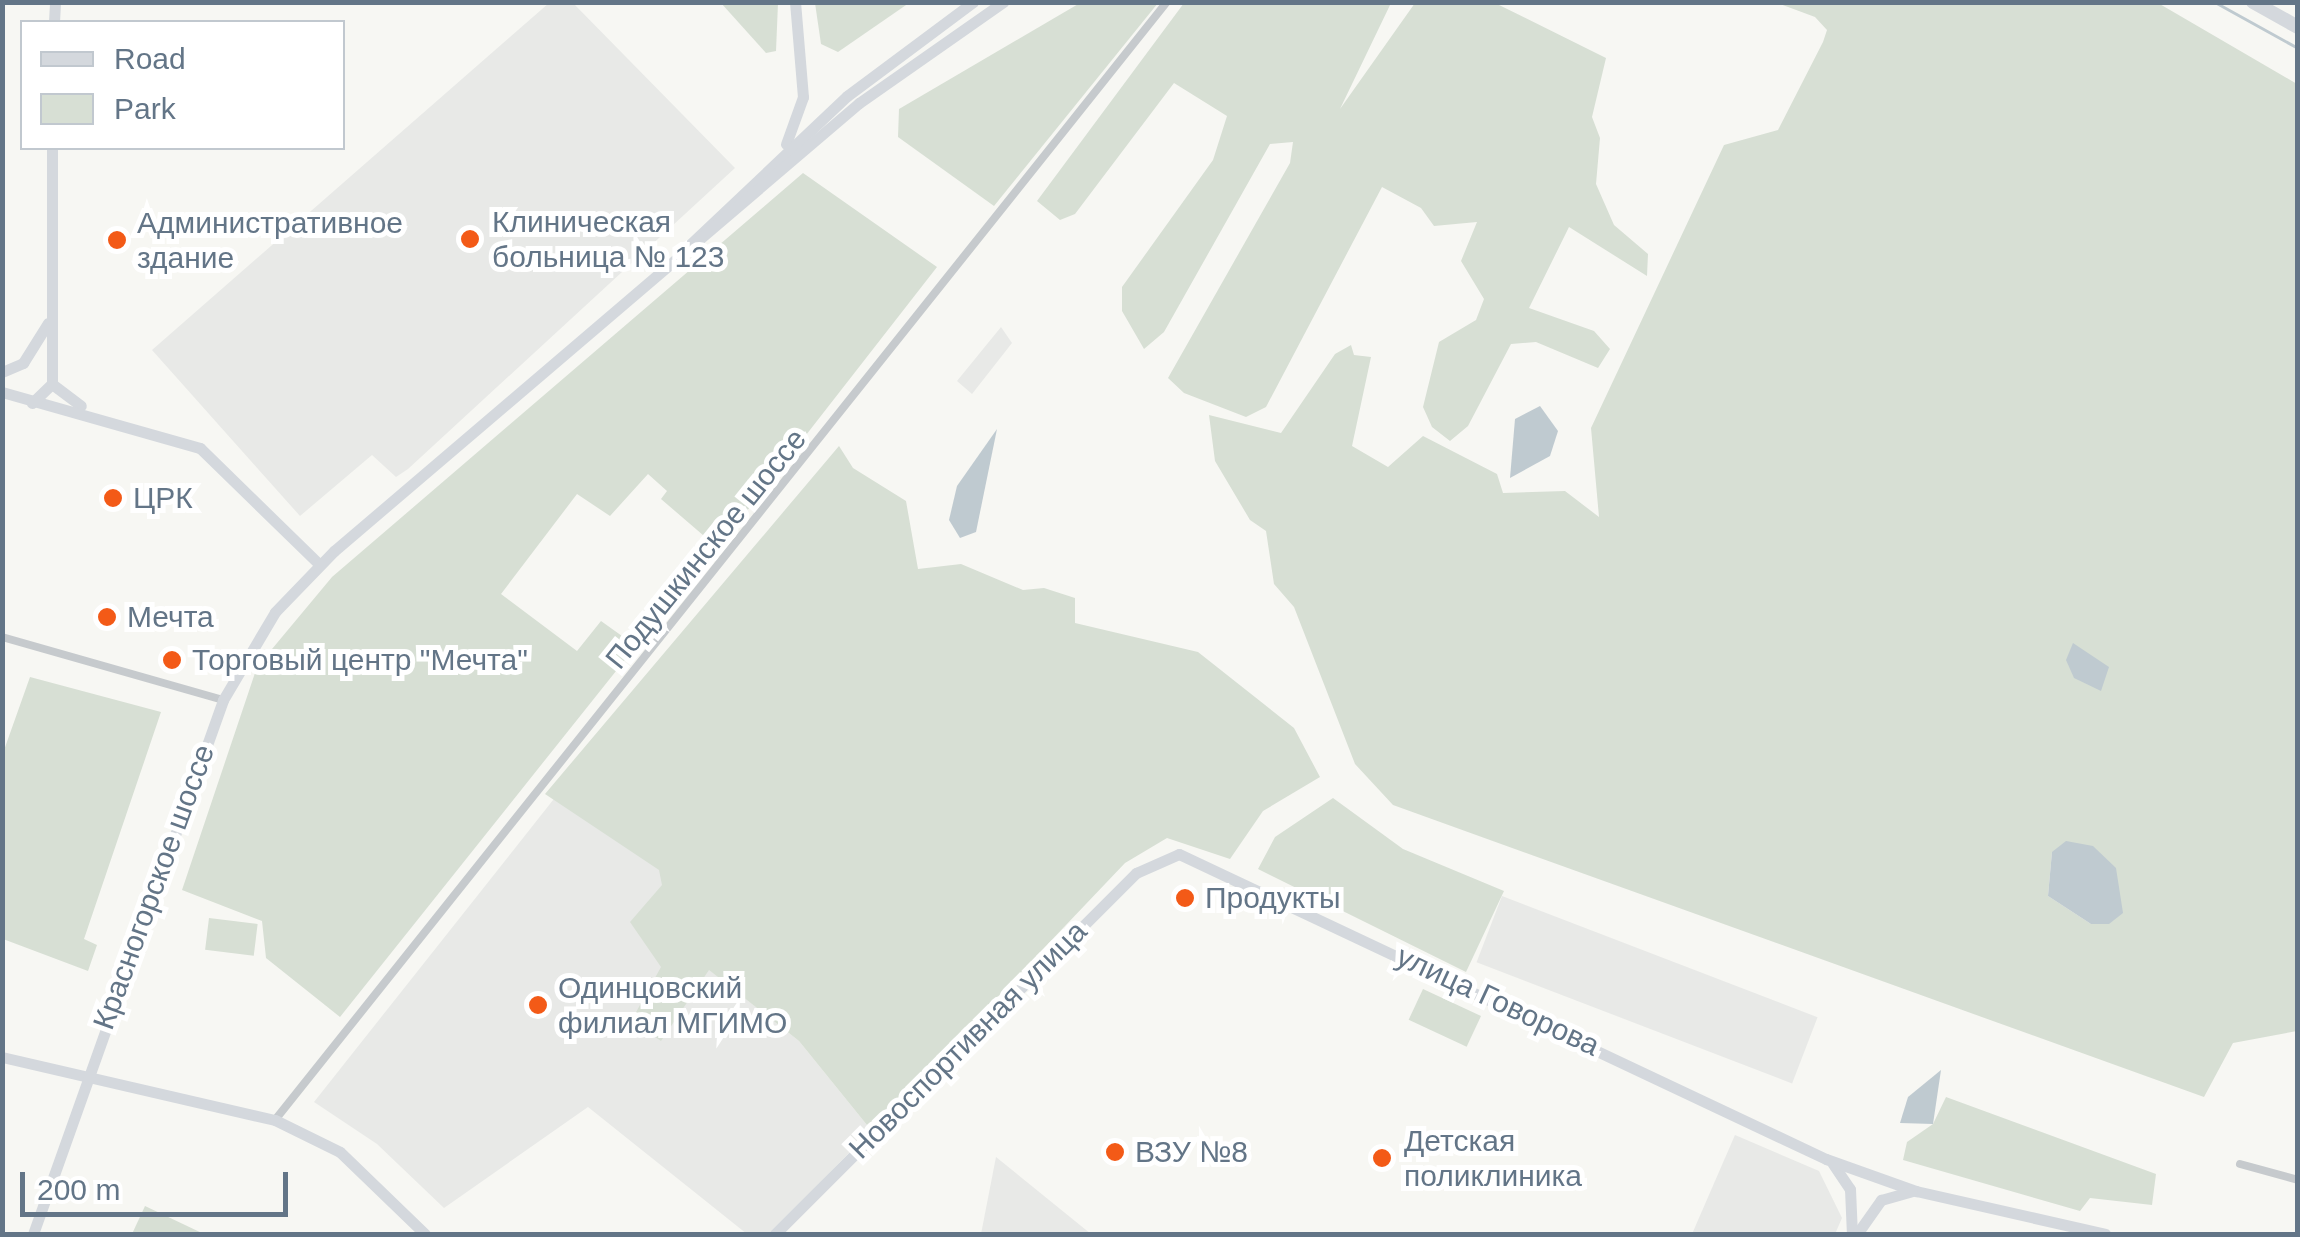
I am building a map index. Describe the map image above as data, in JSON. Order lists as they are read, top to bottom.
{
  "streets": {
    "main road": ["Красногорское шоссе", "улица Говорова", "Новоспортивная улица"],
    "street": ["Подушкинское шоссе"]
  },
  "crossings": [
    ["улица Говорова", "Новоспортивная улица"]
  ],
  "places": [
    "Клиническая больница № 123",
    "Административное здание",
    "ЦРК",
    "Мечта",
    "Торговый центр \"Мечта\"",
    "Продукты",
    "Одинцовский филиал МГИМО",
    "ВЗУ №8",
    "Детская поликлиника"
  ],
  "legend": ["Road", "Park"],
  "scale_bar": "200 m"
}
